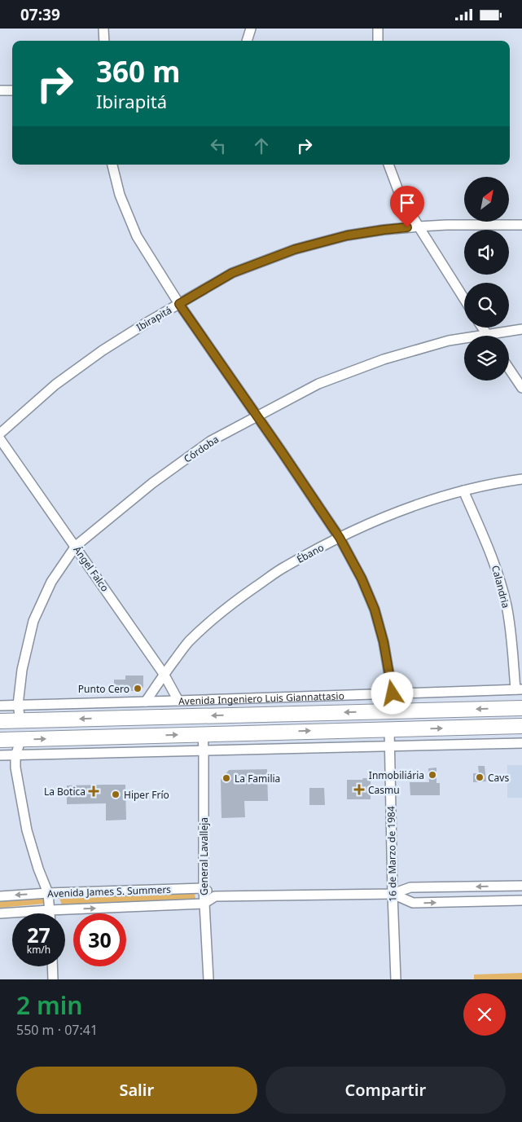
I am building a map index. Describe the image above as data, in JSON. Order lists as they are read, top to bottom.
{
  "streets": {
    "main road": ["Avenida Ingeniero Luis Giannattasio"],
    "street": [
      "Ibirapitá",
      "Córdoba",
      "Ébano",
      "Ángel Falco",
      "Calandria",
      "16 de Marzo de 1984",
      "General Lavalleja",
      "Avenida James S. Summers"
    ]
  },
  "crossings": [
    ["Córdoba", "Ángel Falco"],
    ["Córdoba", "Avenida Ingeniero Luis Giannattasio"],
    ["Ébano", "Ángel Falco"],
    ["Ébano", "Calandria"],
    ["Ébano", "Avenida Ingeniero Luis Giannattasio"],
    ["Ángel Falco", "Avenida Ingeniero Luis Giannattasio"],
    ["Calandria", "Avenida Ingeniero Luis Giannattasio"],
    ["General Lavalleja", "Avenida James S. Summers"]
  ],
  "places": {
    "other": [
      "Punto Cero",
      "Inmobiliária",
      "Cavs",
      "La Familia",
      "Hiper Frío"
    ],
    "health": ["Casmu", "La Botica"]
  },
  "north": "top right",
  "page": {
    "status": "07:39",
    "turn": ["360 m", "Ibirapitá"],
    "speed": "27 km/h",
    "limit": "30",
    "heading": ["2 min", "550 m · 07:41"],
    "buttons": ["Salir", "Compartir"]
  }
}
